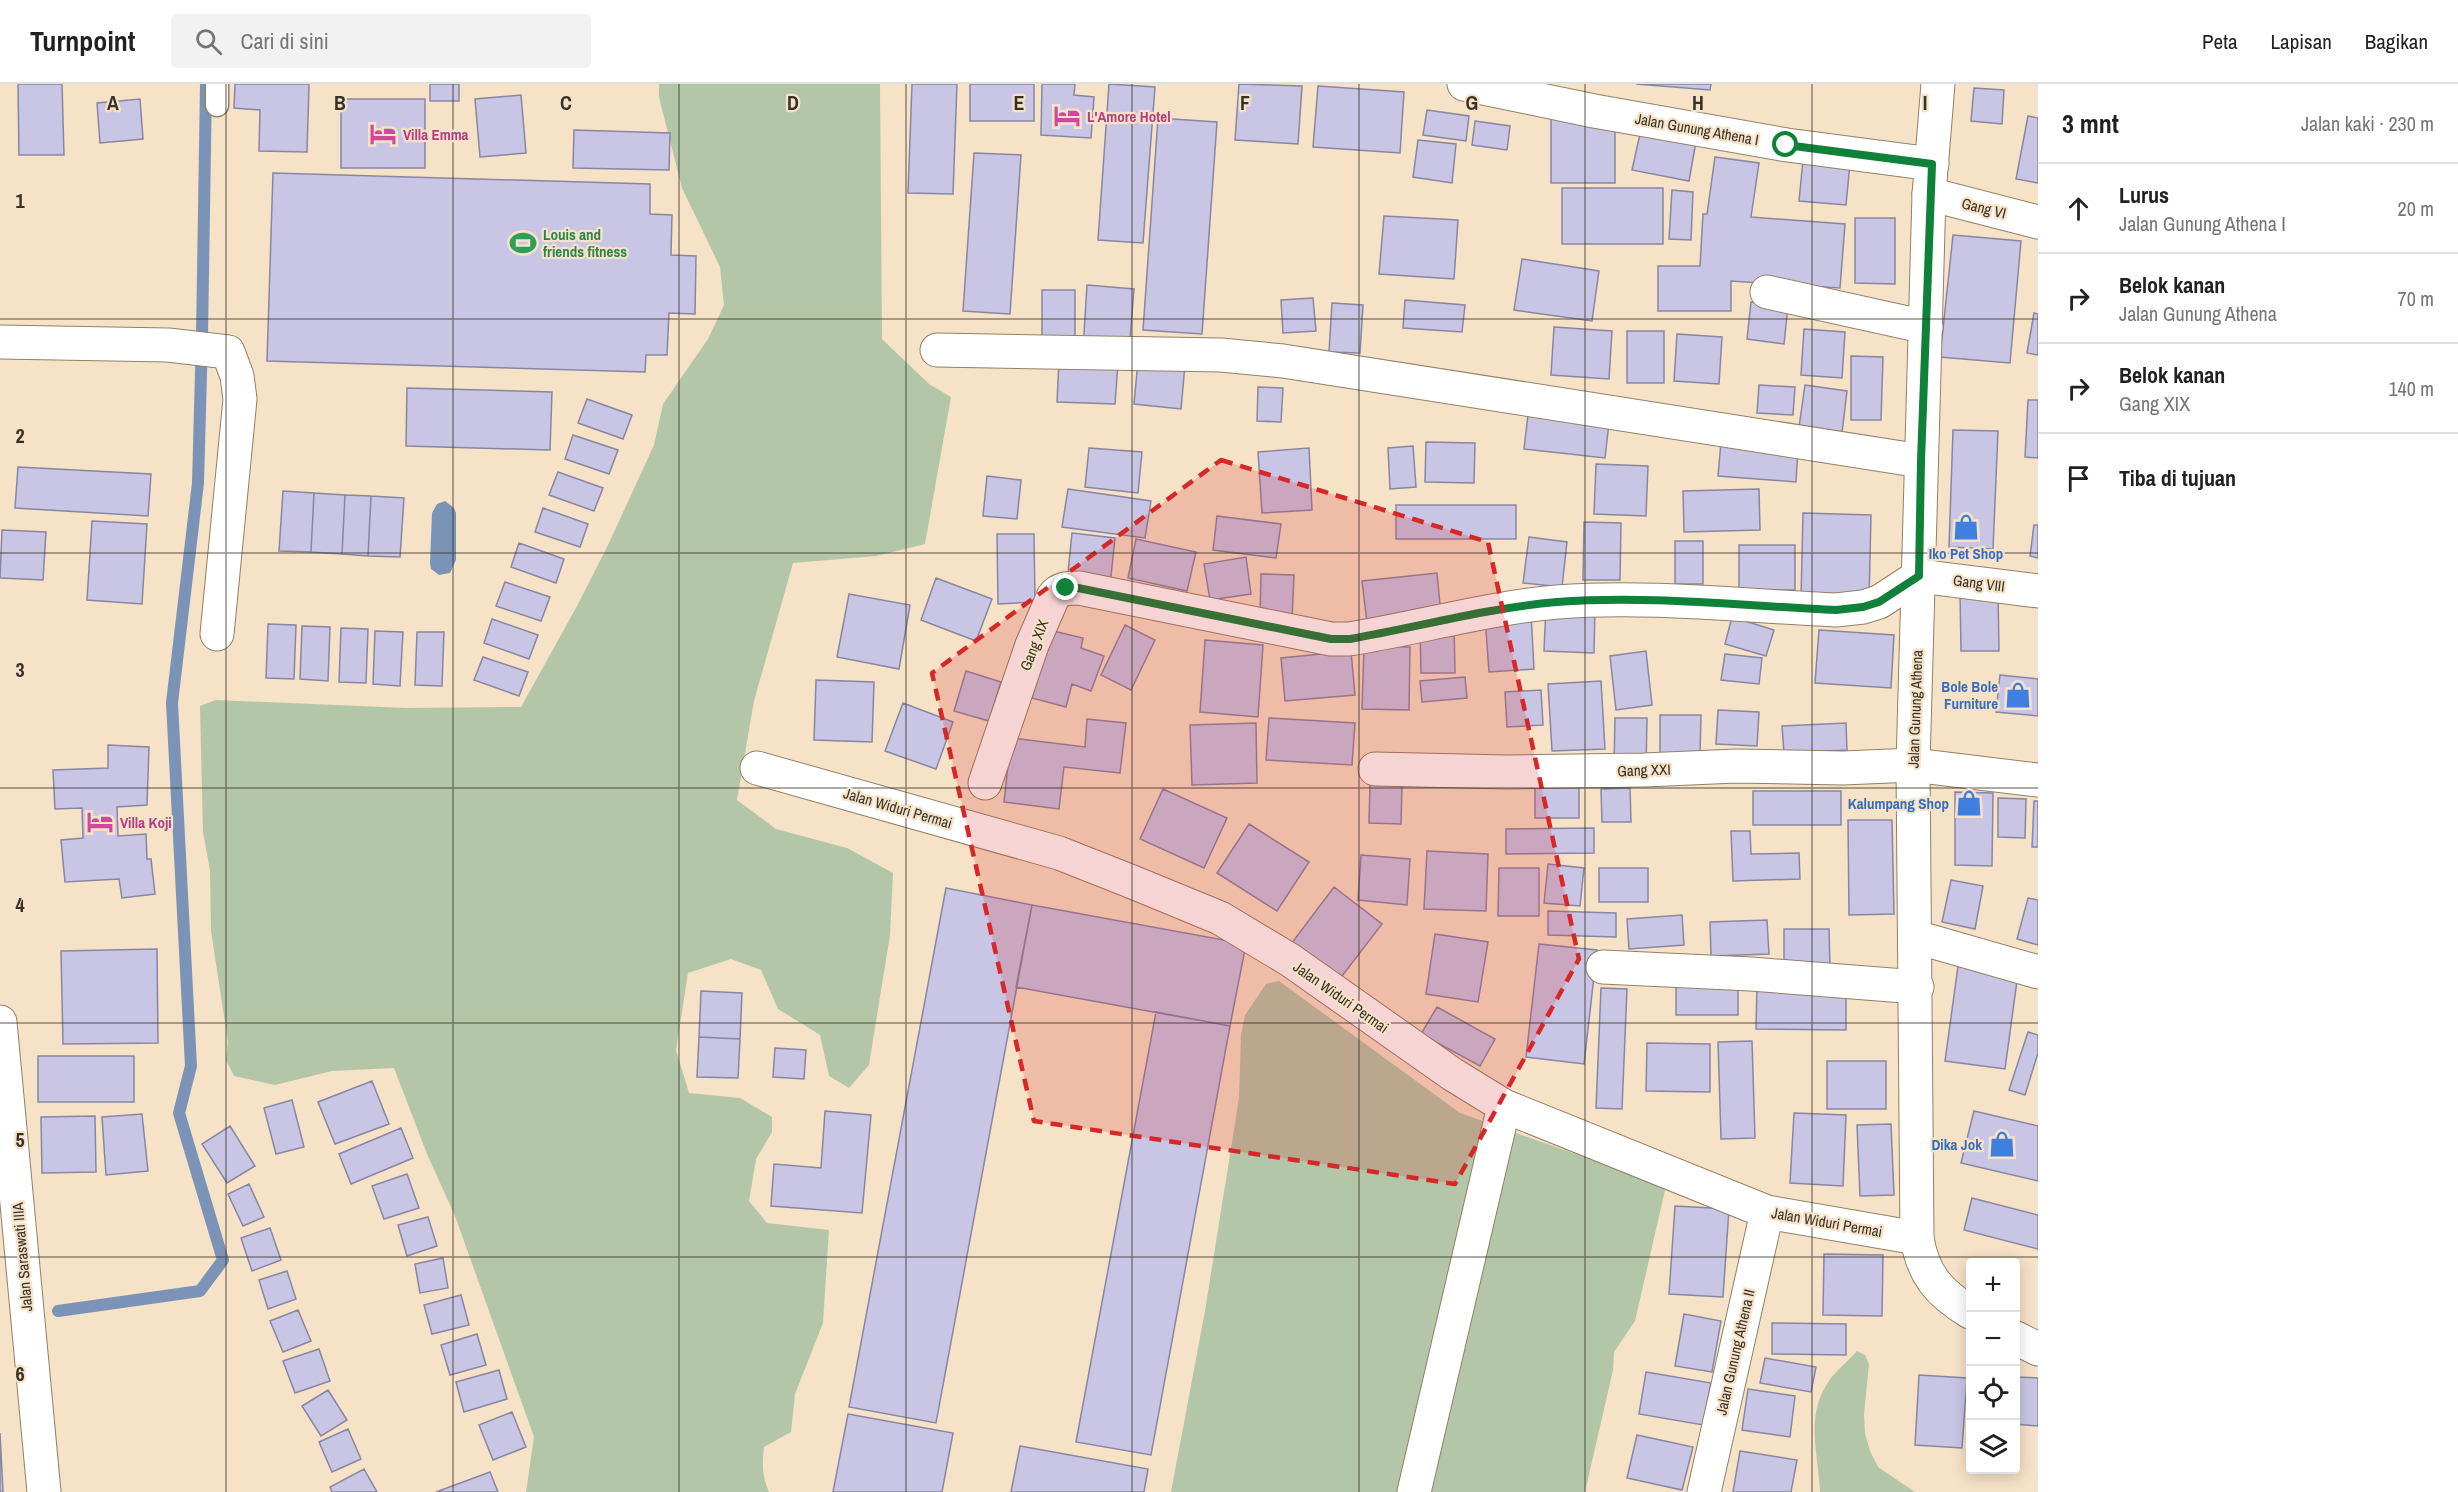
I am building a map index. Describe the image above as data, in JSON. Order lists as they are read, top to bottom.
{
  "streets": {
    "street": [
      "Jalan Gunung Athena I",
      "Gang VI",
      "Gang VIII",
      "Gang XIX",
      "Jalan Gunung Athena",
      "Gang XXI",
      "Jalan Widuri Permai",
      "Jalan Saraswati IIIA",
      "Jalan Gunung Athena II"
    ]
  },
  "crossings": [
    ["Jalan Gunung Athena I", "Gang VI"],
    ["Jalan Gunung Athena I", "Jalan Gunung Athena"],
    ["Gang VI", "Jalan Gunung Athena"],
    ["Gang VIII", "Gang XIX"],
    ["Gang VIII", "Jalan Gunung Athena"],
    ["Gang XIX", "Jalan Gunung Athena"],
    ["Jalan Gunung Athena", "Gang XXI"],
    ["Jalan Gunung Athena", "Jalan Widuri Permai"],
    ["Jalan Widuri Permai", "Jalan Gunung Athena II"]
  ],
  "places": {
    "hotel": ["L'Amore Hotel", "Villa Emma", "Villa Koji"],
    "sports": ["Louis and friends fitness"],
    "shop": [
      "Iko Pet Shop",
      "Bole Bole Furniture",
      "Kalumpang Shop",
      "Dika Jok"
    ]
  },
  "page": {
    "header": "Turnpoint",
    "search": "Cari di sini",
    "nav": ["Peta", "Lapisan", "Bagikan"],
    "heading": ["3 mnt", "Jalan kaki · 230 m"],
    "list": [
      ["Lurus", "Jalan Gunung Athena I", "20 m"],
      ["Belok kanan", "Jalan Gunung Athena", "70 m"],
      ["Belok kanan", "Gang XIX", "140 m"],
      "Tiba di tujuan"
    ],
    "map_buttons": ["+", "−"]
  },
  "grid": {
    "columns": [
      "A",
      "B",
      "C",
      "D",
      "E",
      "F",
      "G",
      "H",
      "I"
    ],
    "rows": [
      "1",
      "2",
      "3",
      "4",
      "5",
      "6"
    ]
  }
}
